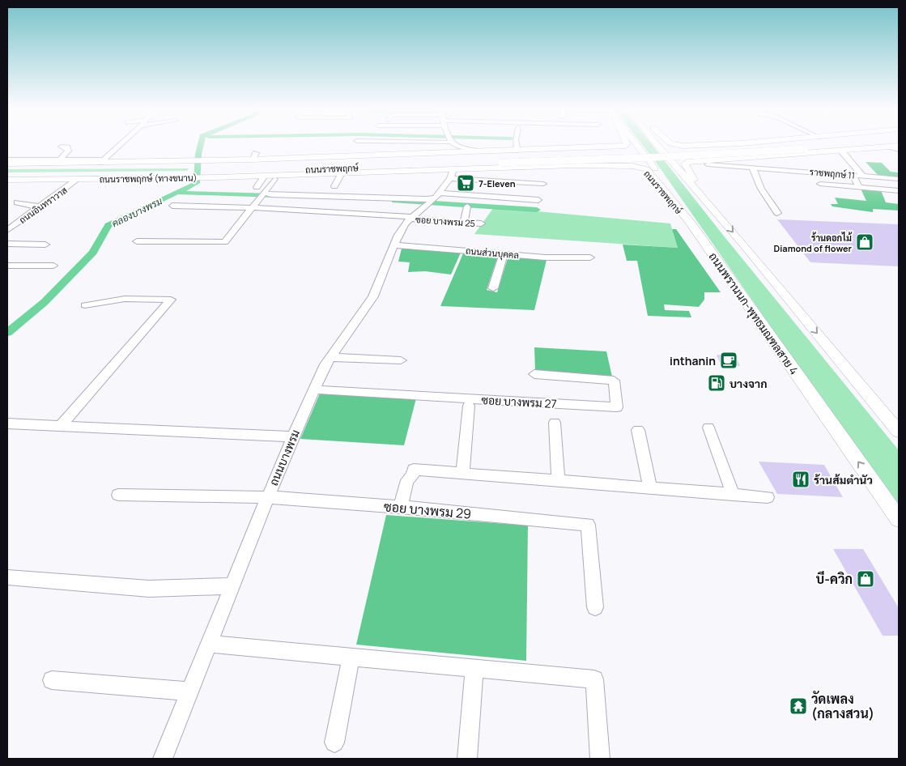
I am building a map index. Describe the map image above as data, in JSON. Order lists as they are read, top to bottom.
{
  "streets": {
    "main road": ["ถนนราชพฤกษ์", "ถนนราชพฤกษ์ (ทางขนาน)", "ถนนพรานนก-พุทธมณฑลสาย 4"],
    "street": [
      "ราชพฤกษ์ 11",
      "ถนนอินทราวาส",
      "ซอย บางพรม 25",
      "ถนนส่วนบุคคล",
      "ซอย บางพรม 27",
      "ถนนบางพรม",
      "ซอย บางพรม 29"
    ]
  },
  "crossings": [
    ["ถนนราชพฤกษ์", "ถนนราชพฤกษ์ (ทางขนาน)"],
    ["ถนนราชพฤกษ์", "ถนนพรานนก-พุทธมณฑลสาย 4"],
    ["ถนนราชพฤกษ์", "ถนนบางพรม"],
    ["ถนนราชพฤกษ์ (ทางขนาน)", "ถนนอินทราวาส"],
    ["ซอย บางพรม 25", "ถนนบางพรม"],
    ["ถนนส่วนบุคคล", "ถนนบางพรม"],
    ["ซอย บางพรม 27", "ถนนบางพรม"],
    ["ถนนบางพรม", "ซอย บางพรม 29"]
  ],
  "water": ["คลองบางพรม"],
  "places": {
    "supermarket": ["7-Eleven"],
    "shop": ["ร้านดอกไม้ Diamond of flower", "บี-ควิก"],
    "cafe": ["inthanin"],
    "fuel station": ["บางจาก"],
    "restaurant": ["ร้านส้มตำนัว"],
    "temple": ["วัดเพลง (กลางสวน)"]
  }
}
